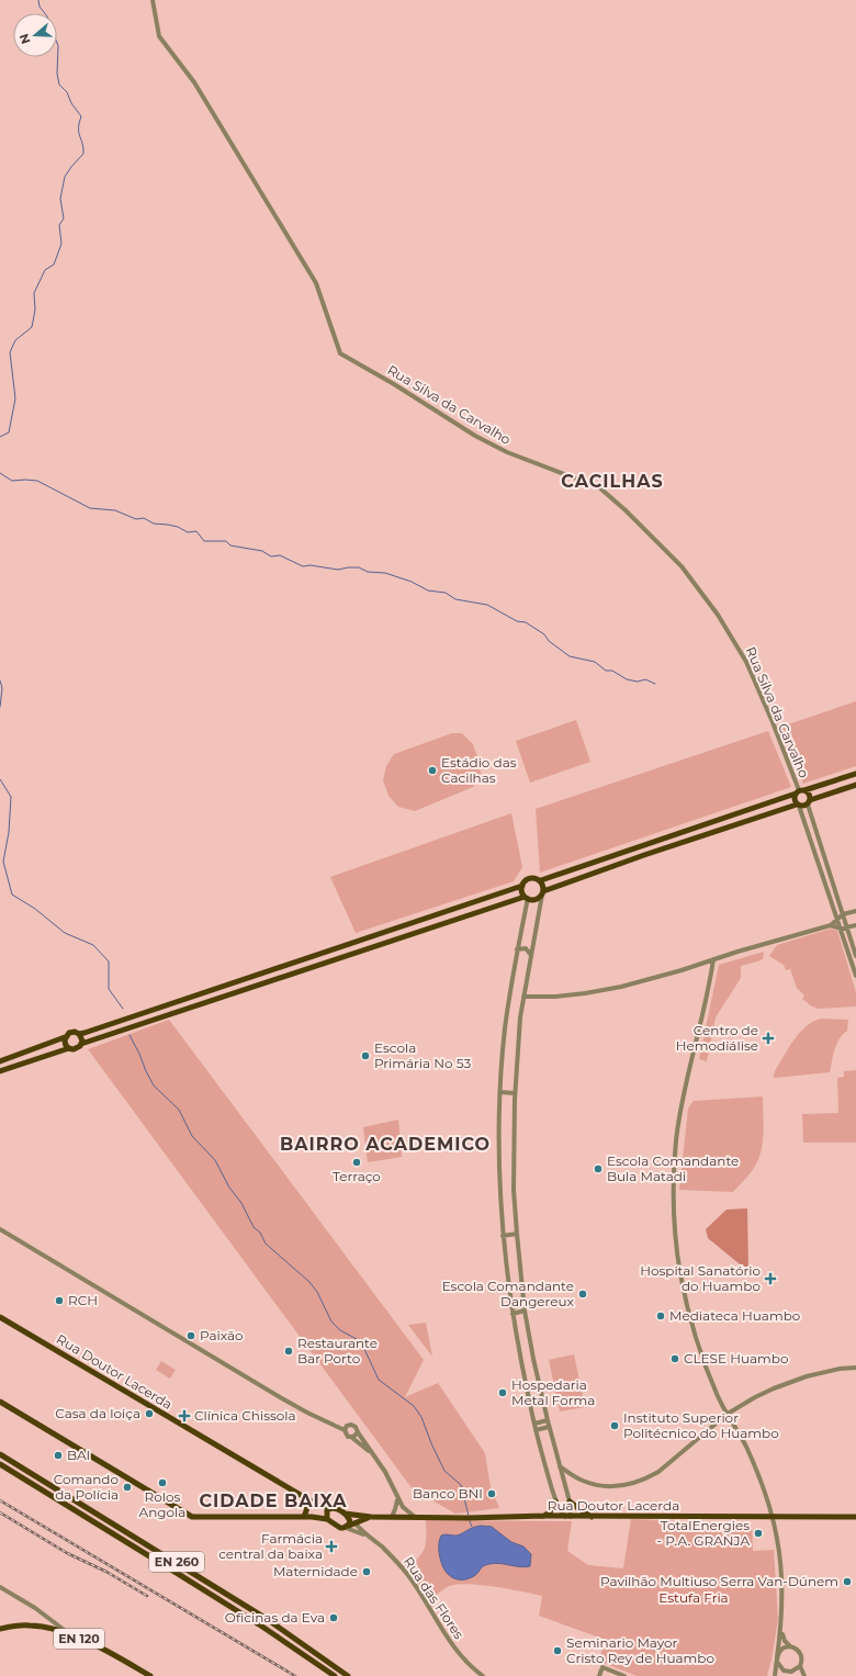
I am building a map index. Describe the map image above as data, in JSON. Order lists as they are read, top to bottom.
{
  "streets": {
    "main road": ["Rua Doutor Lacerda", "EN 260", "EN 120"],
    "street": ["Rua Silva da Carvalho", "Rua das Flores"]
  },
  "crossings": [
    ["Rua Doutor Lacerda", "Rua das Flores"]
  ],
  "districts": ["CACILHAS", "BAIRRO ACADEMICO", "CIDADE BAIXA"],
  "parks": ["Estufa Fria"],
  "places": {
    "other": [
      "Estádio das Cacilhas",
      "Escola Primária No 53",
      "Terraço",
      "Escola Comandante Bula Matadi",
      "Escola Comandante Dangereux",
      "RCH",
      "Mediateca Huambo",
      "Paixão",
      "Restaurante Bar Porto",
      "CLESE Huambo",
      "Hospedaria Metal Forma",
      "Casa da loiça",
      "Instituto Superior Politécnico do Huambo",
      "BAI",
      "Rolos Angola",
      "Comando da Polícia",
      "Banco BNI",
      "TotalEnergies - P.A. GRANJA",
      "Maternidade",
      "Pavilhão Multiuso Serra Van-Dúnem",
      "Oficinas da Eva",
      "Seminario Mayor Cristo Rey de Huambo"
    ],
    "health": [
      "Centro de Hemodiálise",
      "Hospital Sanatório do Huambo",
      "Clínica Chissola",
      "Farmácia central da baixa"
    ]
  },
  "north": "left"
}
